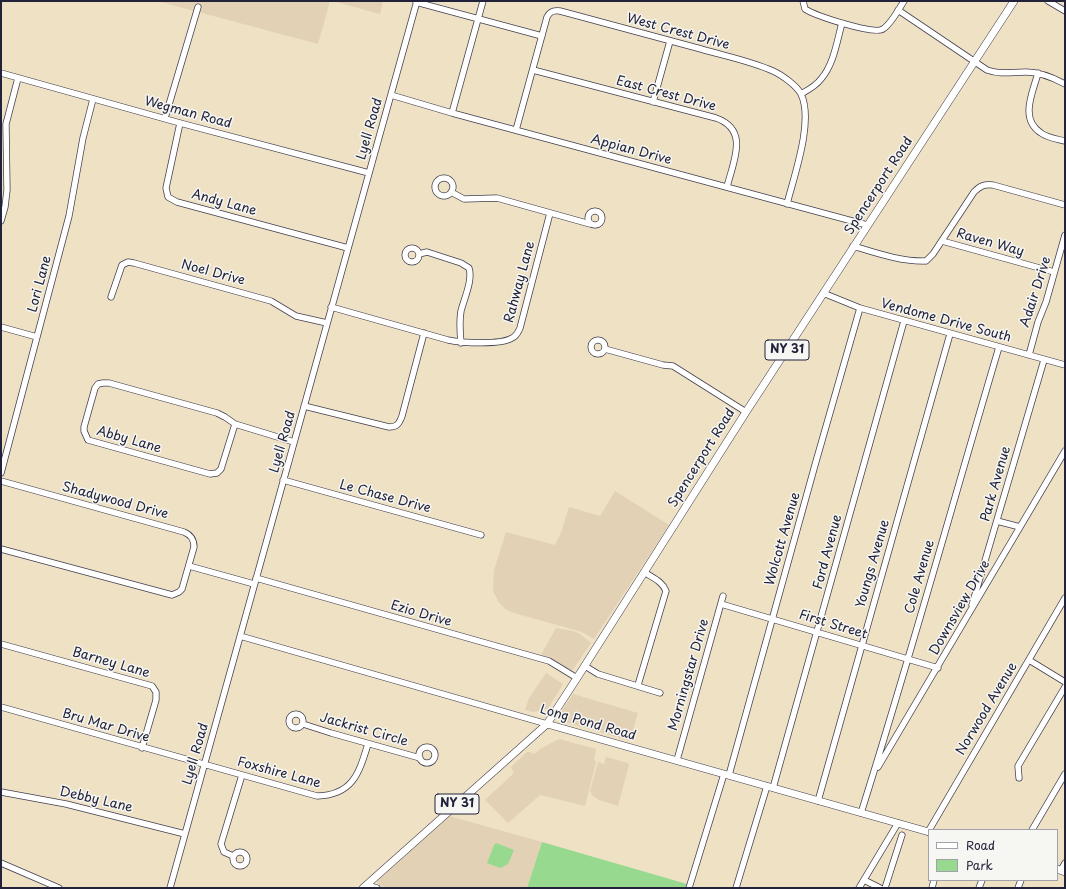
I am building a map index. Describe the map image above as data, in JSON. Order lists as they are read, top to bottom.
{
  "streets": {
    "main road": ["Spencerport Road", "NY 31", "Long Pond Road"],
    "street": [
      "West Crest Drive",
      "East Crest Drive",
      "Wegman Road",
      "Lyell Road",
      "Appian Drive",
      "Andy Lane",
      "Raven Way",
      "Noel Drive",
      "Rahway Lane",
      "Lori Lane",
      "Adair Drive",
      "Vendome Drive South",
      "Abby Lane",
      "Park Avenue",
      "Le Chase Drive",
      "Shadywood Drive",
      "Wolcott Avenue",
      "Ford Avenue",
      "Youngs Avenue",
      "Cole Avenue",
      "Downsview Drive",
      "Ezio Drive",
      "First Street",
      "Barney Lane",
      "Morningstar Drive",
      "Norwood Avenue",
      "Bru Mar Drive",
      "Jackrist Circle",
      "Foxshire Lane",
      "Debby Lane"
    ]
  },
  "crossings": [
    ["West Crest Drive", "East Crest Drive"],
    ["West Crest Drive", "Appian Drive"],
    ["East Crest Drive", "Appian Drive"],
    ["Wegman Road", "Lyell Road"],
    ["Wegman Road", "Andy Lane"],
    ["Wegman Road", "Lori Lane"],
    ["Lyell Road", "Appian Drive"],
    ["Lyell Road", "Andy Lane"],
    ["Lyell Road", "Noel Drive"],
    ["Lyell Road", "Rahway Lane"],
    ["Lyell Road", "Abby Lane"],
    ["Lyell Road", "Le Chase Drive"],
    ["Lyell Road", "Ezio Drive"],
    ["Lyell Road", "Long Pond Road"],
    ["Lyell Road", "Bru Mar Drive"],
    ["Lyell Road", "Foxshire Lane"],
    ["Lyell Road", "Debby Lane"],
    ["Appian Drive", "Spencerport Road"],
    ["Spencerport Road", "Vendome Drive South"],
    ["Spencerport Road", "Ezio Drive"],
    ["Spencerport Road", "Long Pond Road"],
    ["Raven Way", "Adair Drive"],
    ["Adair Drive", "Vendome Drive South"],
    ["Vendome Drive South", "Park Avenue"],
    ["Vendome Drive South", "Wolcott Avenue"],
    ["Vendome Drive South", "Ford Avenue"],
    ["Vendome Drive South", "Youngs Avenue"],
    ["Vendome Drive South", "Cole Avenue"],
    ["Park Avenue", "Downsview Drive"],
    ["Wolcott Avenue", "First Street"],
    ["Wolcott Avenue", "Long Pond Road"],
    ["Ford Avenue", "First Street"],
    ["Ford Avenue", "Long Pond Road"],
    ["Youngs Avenue", "First Street"],
    ["Youngs Avenue", "Long Pond Road"],
    ["Cole Avenue", "Downsview Drive"],
    ["Cole Avenue", "First Street"],
    ["Cole Avenue", "Long Pond Road"],
    ["Downsview Drive", "First Street"],
    ["First Street", "Morningstar Drive"],
    ["Barney Lane", "Bru Mar Drive"],
    ["Morningstar Drive", "Long Pond Road"],
    ["Bru Mar Drive", "Foxshire Lane"],
    ["Jackrist Circle", "Foxshire Lane"]
  ],
  "legend": ["Road", "Park"]
}
